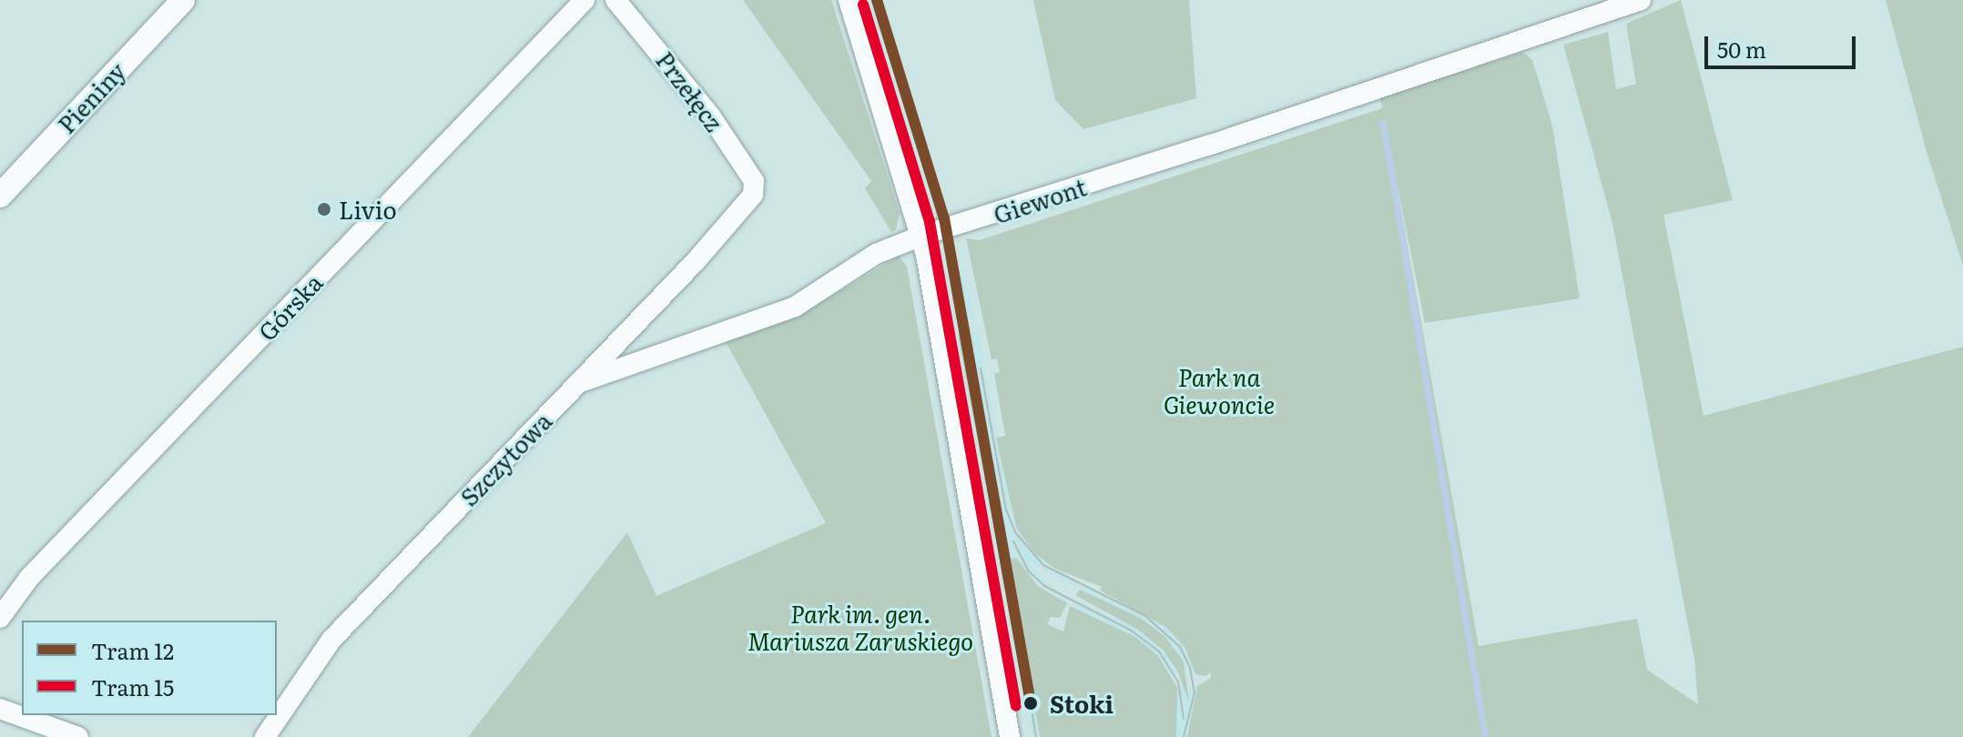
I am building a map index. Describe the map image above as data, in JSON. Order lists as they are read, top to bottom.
{
  "streets": {
    "street": [
      "Przełęcz",
      "Pieniny",
      "Giewont",
      "Górska",
      "Szczytowa"
    ]
  },
  "crossings": [
    ["Przełęcz", "Szczytowa"],
    ["Giewont", "Szczytowa"]
  ],
  "parks": ["Park na Giewoncie", "Park im. gen. Mariusza Zaruskiego"],
  "places": ["Livio", "Stoki"],
  "lines": ["tram line 12", "tram line 15"],
  "legend": ["Tram 12", "Tram 15"],
  "scale_bar": "50 m"
}
